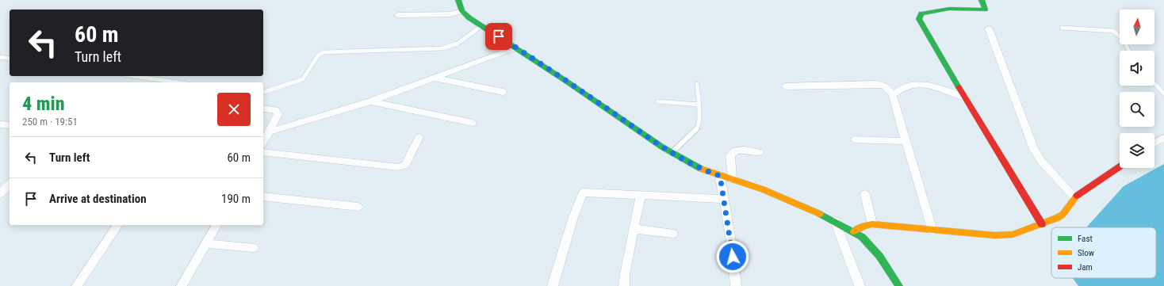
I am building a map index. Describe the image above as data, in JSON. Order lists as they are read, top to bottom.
{
  "legend": ["Fast", "Slow", "Jam"],
  "north": "top",
  "page": {
    "turn": ["60 m", "Turn left"],
    "heading": ["4 min", "250 m · 19:51"],
    "list": [
      {
        "name": "Turn left",
        "value": "60 m"
      },
      {
        "name": "Arrive at destination",
        "value": "190 m"
      }
    ]
  }
}
